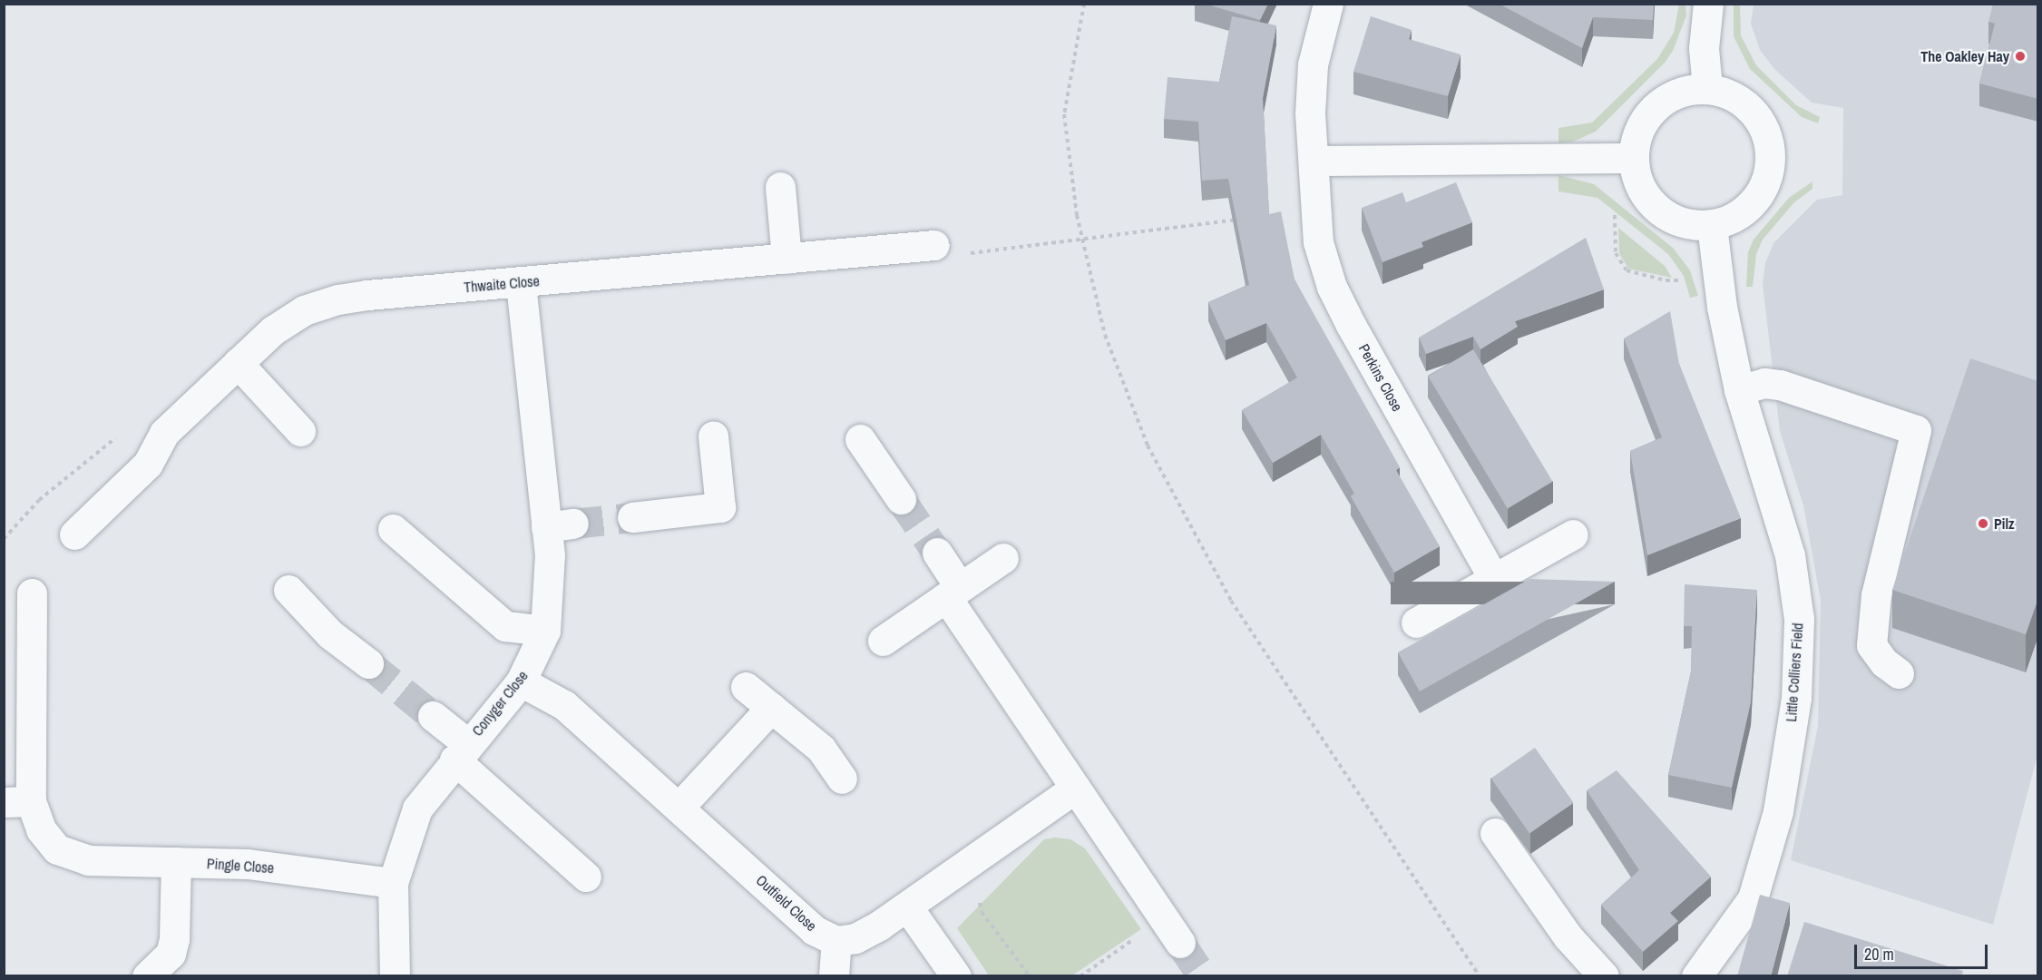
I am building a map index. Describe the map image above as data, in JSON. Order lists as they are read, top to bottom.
{
  "streets": {
    "street": [
      "Thwaite Close",
      "Perkins Close",
      "Little Colliers Field",
      "Conyger Close",
      "Pingle Close",
      "Outfield Close"
    ]
  },
  "crossings": [
    ["Thwaite Close", "Conyger Close"],
    ["Conyger Close", "Pingle Close"],
    ["Conyger Close", "Outfield Close"]
  ],
  "places": ["The Oakley Hay", "Pilz"],
  "scale_bar": "20 m"
}
